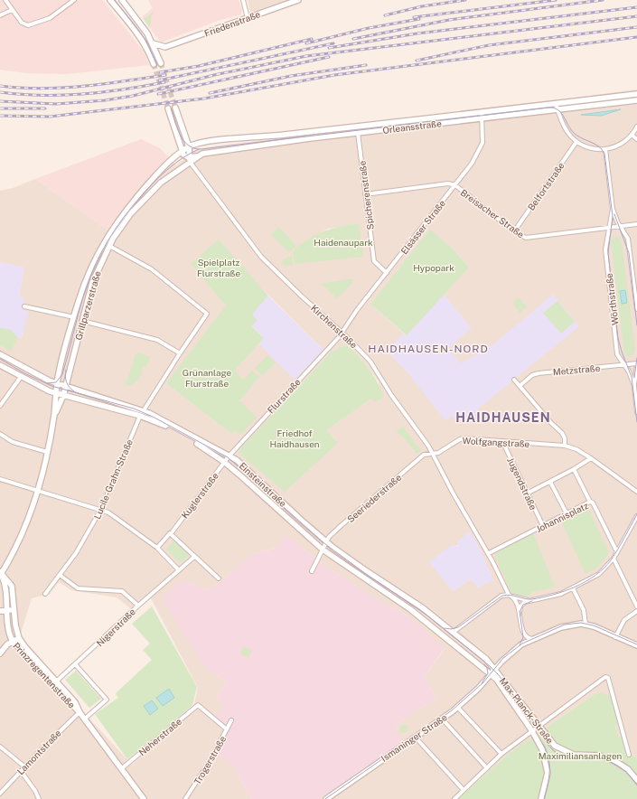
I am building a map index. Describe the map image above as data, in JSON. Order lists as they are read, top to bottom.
{
  "streets": {
    "main road": [
      "Friedenstraße",
      "Orleansstraße",
      "Grillparzerstraße",
      "Einsteinstraße",
      "Prinzregentenstraße",
      "Max-Planck-Straße",
      "Ismaninger Straße"
    ],
    "street": [
      "Belfortstraße",
      "Spicherenstraße",
      "Breisacher Straße",
      "Elsässer Straße",
      "Wörthstraße",
      "Kirchenstraße",
      "Metzstraße",
      "Flurstraße",
      "Wolfgangstraße",
      "Lucile-Grahn-Straße",
      "Jugendstraße",
      "Kuglerstraße",
      "Seeriederstraße",
      "Johannisplatz",
      "Nigerstraße",
      "Neherstraße",
      "Lamontstraße",
      "Trogerstraße"
    ]
  },
  "crossings": [
    ["Orleansstraße", "Spicherenstraße"],
    ["Orleansstraße", "Elsässer Straße"],
    ["Orleansstraße", "Grillparzerstraße"],
    ["Orleansstraße", "Kirchenstraße"],
    ["Belfortstraße", "Breisacher Straße"],
    ["Spicherenstraße", "Breisacher Straße"],
    ["Spicherenstraße", "Elsässer Straße"],
    ["Breisacher Straße", "Elsässer Straße"],
    ["Breisacher Straße", "Wörthstraße"],
    ["Elsässer Straße", "Kirchenstraße"],
    ["Elsässer Straße", "Flurstraße"],
    ["Wörthstraße", "Metzstraße"],
    ["Grillparzerstraße", "Kirchenstraße"],
    ["Grillparzerstraße", "Einsteinstraße"],
    ["Grillparzerstraße", "Prinzregentenstraße"],
    ["Kirchenstraße", "Flurstraße"],
    ["Kirchenstraße", "Wolfgangstraße"],
    ["Kirchenstraße", "Seeriederstraße"],
    ["Kirchenstraße", "Johannisplatz"],
    ["Kirchenstraße", "Ismaninger Straße"],
    ["Flurstraße", "Einsteinstraße"],
    ["Flurstraße", "Kuglerstraße"],
    ["Wolfgangstraße", "Jugendstraße"],
    ["Wolfgangstraße", "Seeriederstraße"],
    ["Lucile-Grahn-Straße", "Einsteinstraße"],
    ["Jugendstraße", "Johannisplatz"],
    ["Einsteinstraße", "Kuglerstraße"],
    ["Einsteinstraße", "Seeriederstraße"],
    ["Einsteinstraße", "Max-Planck-Straße"],
    ["Einsteinstraße", "Ismaninger Straße"],
    ["Nigerstraße", "Prinzregentenstraße"],
    ["Prinzregentenstraße", "Neherstraße"],
    ["Prinzregentenstraße", "Lamontstraße"],
    ["Max-Planck-Straße", "Ismaninger Straße"],
    ["Neherstraße", "Trogerstraße"]
  ],
  "districts": ["HAIDHAUSEN-NORD", "HAIDHAUSEN"],
  "parks": [
    "Haidenaupark",
    "Spielplatz Flurstraße",
    "Hypopark",
    "Grünanlage Flurstraße",
    "Friedhof Haidhausen",
    "Maximiliansanlagen"
  ]
}
